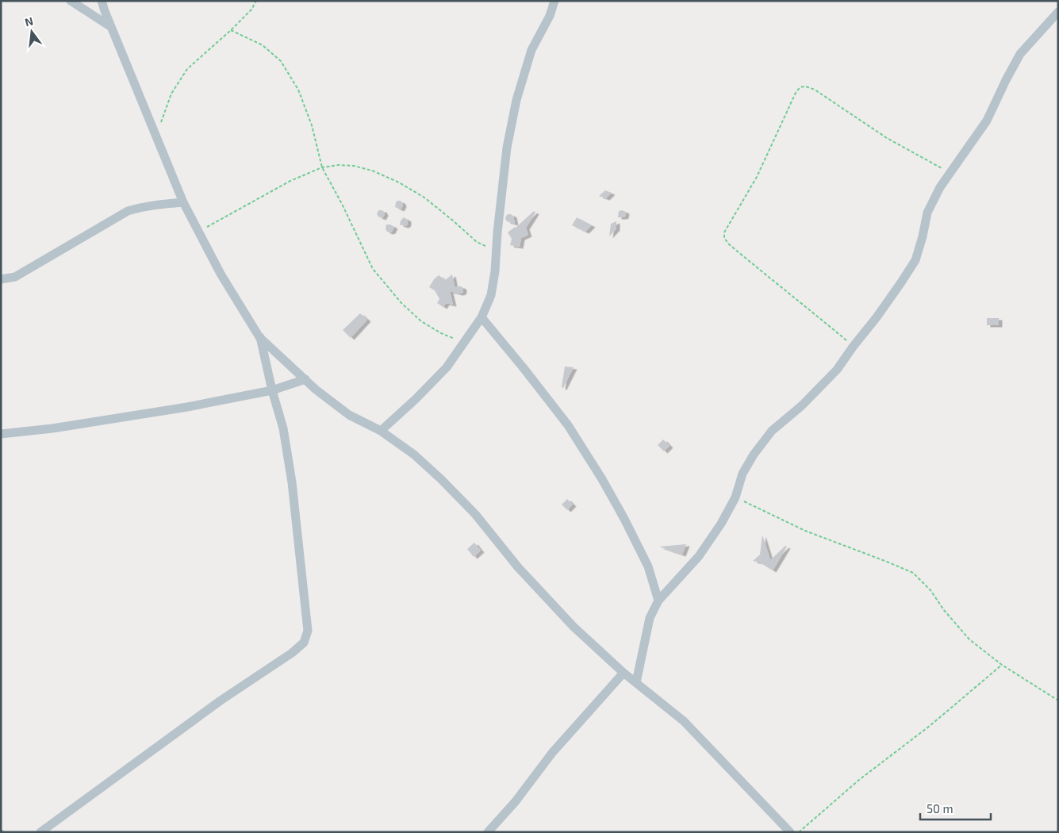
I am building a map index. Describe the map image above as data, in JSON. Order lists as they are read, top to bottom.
{
  "scale_bar": "50 m",
  "north": "top"
}
